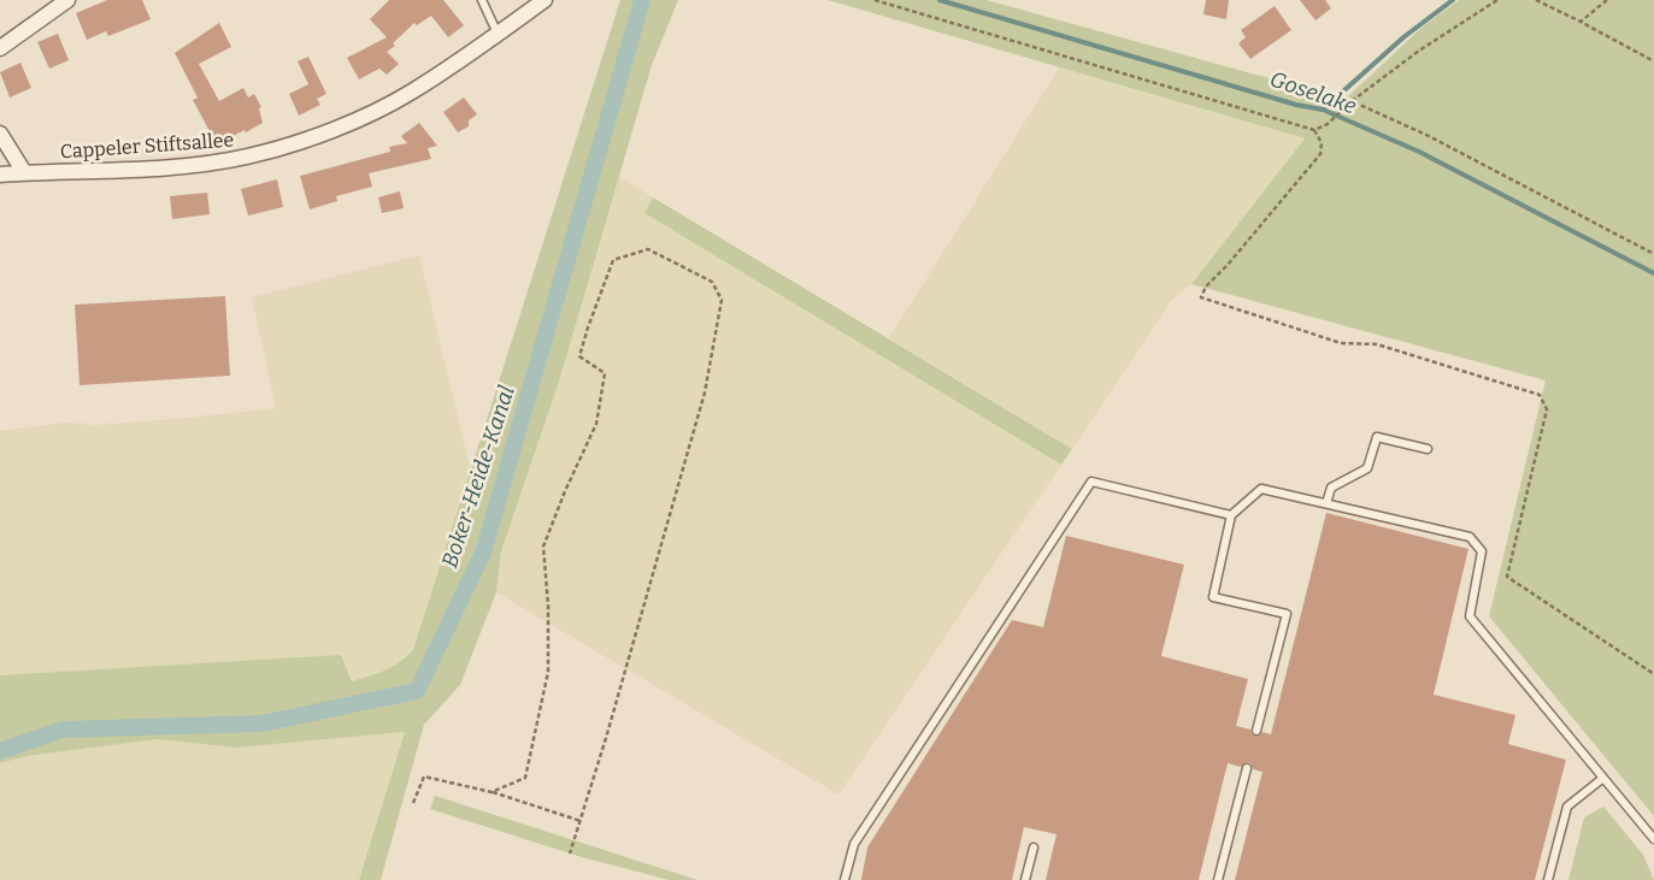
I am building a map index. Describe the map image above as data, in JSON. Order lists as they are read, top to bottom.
{
  "streets": {
    "street": ["Cappeler Stiftsallee"]
  },
  "water": ["Goselake", "Boker-Heide-Kanal"]
}
